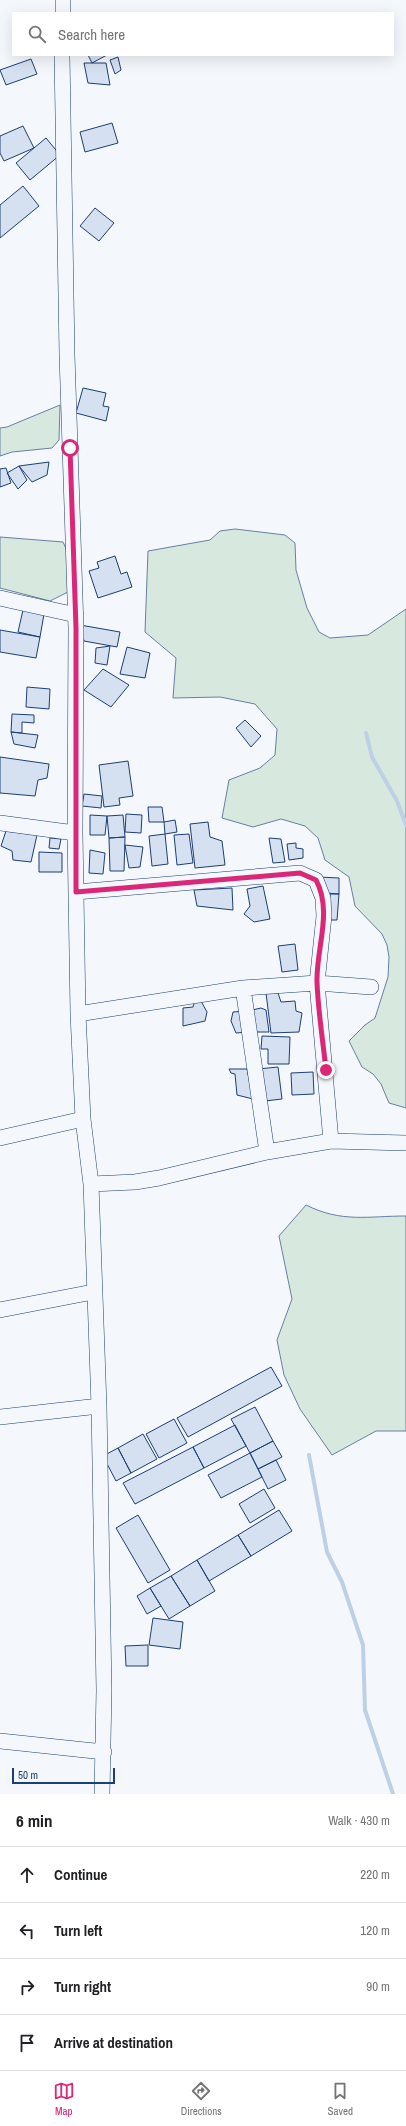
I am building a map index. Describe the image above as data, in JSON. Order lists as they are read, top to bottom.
{
  "scale_bar": "50 m",
  "page": {
    "search": "Search here",
    "scale": "50 m",
    "heading": ["6 min", "Walk · 430 m"],
    "list": [
      ["Continue", "220 m"],
      ["Turn left", "120 m"],
      ["Turn right", "90 m"],
      "Arrive at destination"
    ],
    "nav": ["Map", "Directions", "Saved"]
  }
}
